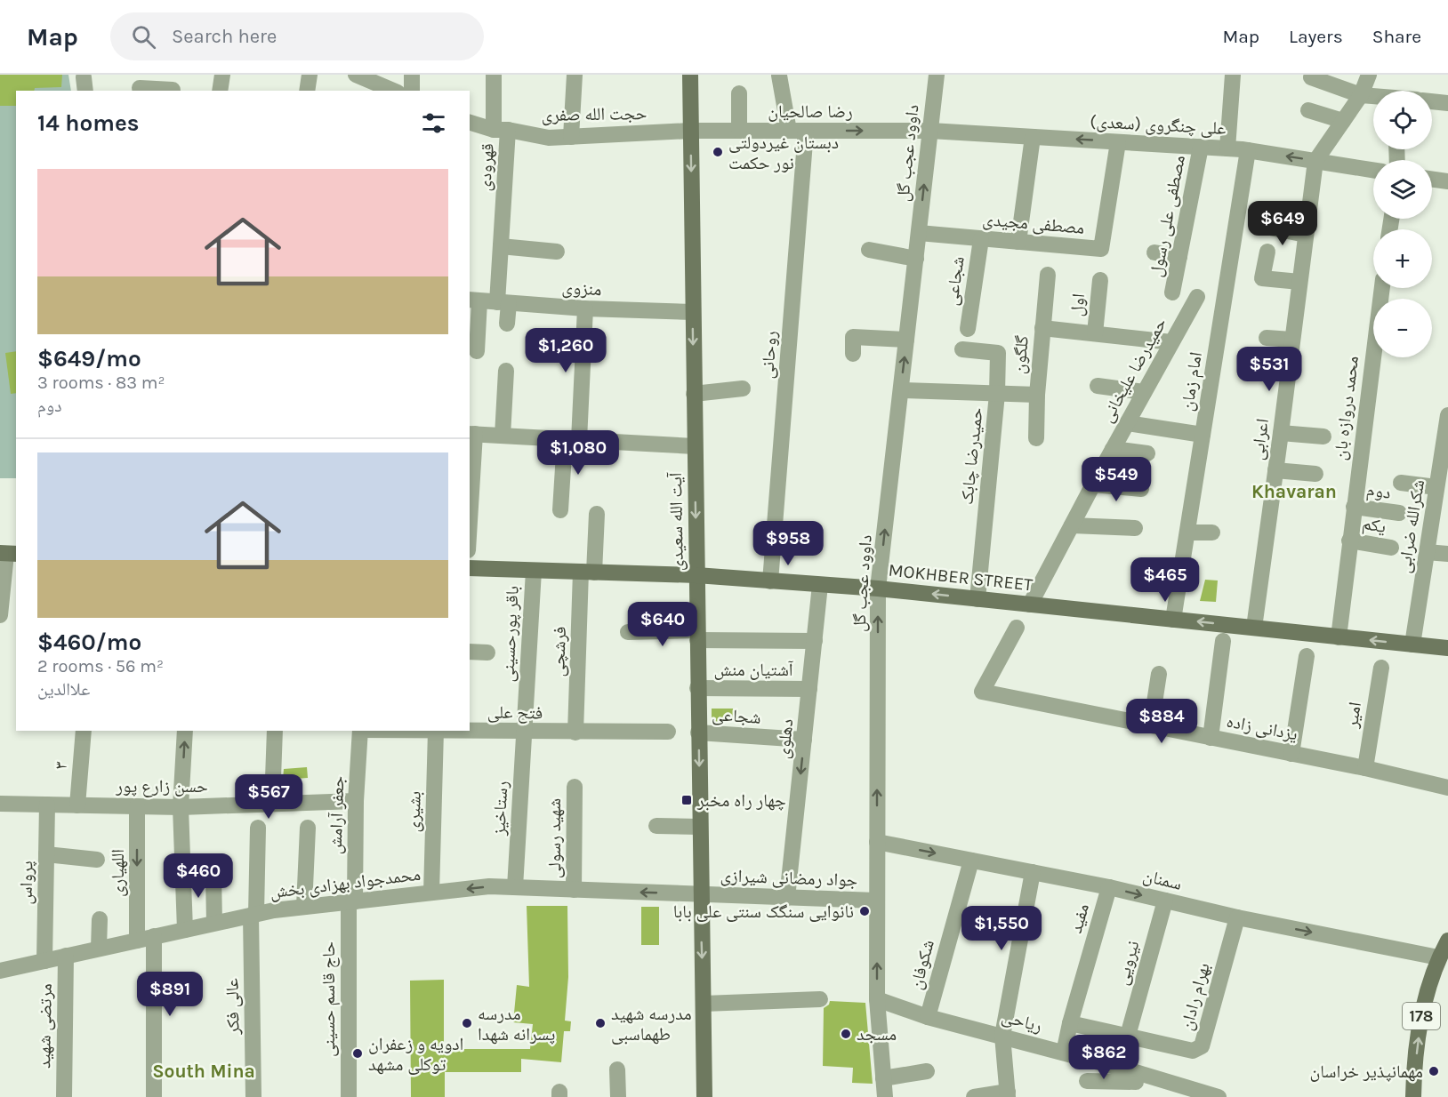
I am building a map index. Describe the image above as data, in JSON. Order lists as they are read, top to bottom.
{
  "streets": {
    "main road": ["آیت الله سعیدی", "MOKHBER STREET", "178"],
    "street": [
      "رضا صالحیان",
      "حجت الله صفری",
      "علی چنگروی (سعدی)",
      "داوود عجب گل",
      "قهرودی",
      "مصطفی علی رسول",
      "مصطفی مجیدی",
      "شجاعی",
      "منزوی",
      "اول",
      "روحانی",
      "گلگون",
      "حمیدرضا علیخانی",
      "امام زمان",
      "محمد دروازه بان",
      "اعرابی",
      "حمیدرضا چابک",
      "دوم",
      "یکم",
      "شکرالله ضرابی",
      "باقر پورحسینی",
      "فرشچی",
      "آشتیان منش",
      "فتح علی",
      "امیر",
      "یزدانی زاده",
      "دهلوی",
      "۳",
      "حسن زارع پور",
      "رستاخیز",
      "بشیری",
      "جعفر آرامش",
      "شهید رسولی",
      "اللهیاری",
      "جواد رمضانی شیرازی",
      "سمنان",
      "پرواس",
      "محمدجواد بهزادی بخش",
      "مفید",
      "نیرویی",
      "شکوفان",
      "بهرام رادان",
      "حاج قاسم حسینی",
      "عالی فکر",
      "ریاحی",
      "مرتضی شهید"
    ]
  },
  "crossings": [
    ["رضا صالحیان", "حجت الله صفری"],
    ["رضا صالحیان", "علی چنگروی (سعدی)"],
    ["رضا صالحیان", "داوود عجب گل"],
    ["رضا صالحیان", "روحانی"],
    ["رضا صالحیان", "آیت الله سعیدی"],
    ["حجت الله صفری", "قهرودی"],
    ["حجت الله صفری", "آیت الله سعیدی"],
    ["علی چنگروی (سعدی)", "داوود عجب گل"],
    ["علی چنگروی (سعدی)", "مصطفی علی رسول"],
    ["علی چنگروی (سعدی)", "مصطفی مجیدی"],
    ["علی چنگروی (سعدی)", "امام زمان"],
    ["علی چنگروی (سعدی)", "اعرابی"],
    ["داوود عجب گل", "مصطفی مجیدی"],
    ["داوود عجب گل", "MOKHBER STREET"],
    ["داوود عجب گل", "جواد رمضانی شیرازی"],
    ["داوود عجب گل", "سمنان"],
    ["داوود عجب گل", "ریاحی"],
    ["قهرودی", "منزوی"],
    ["مصطفی مجیدی", "شجاعی"],
    ["شجاعی", "آیت الله سعیدی"],
    ["شجاعی", "دهلوی"],
    ["منزوی", "آیت الله سعیدی"],
    ["روحانی", "MOKHBER STREET"],
    ["حمیدرضا علیخانی", "MOKHBER STREET"],
    ["امام زمان", "MOKHBER STREET"],
    ["محمد دروازه بان", "دوم"],
    ["محمد دروازه بان", "یکم"],
    ["محمد دروازه بان", "MOKHBER STREET"],
    ["اعرابی", "MOKHBER STREET"],
    ["حمیدرضا چابک", "MOKHBER STREET"],
    ["دوم", "شکرالله ضرابی"],
    ["آیت الله سعیدی", "MOKHBER STREET"],
    ["آیت الله سعیدی", "آشتیان منش"],
    ["آیت الله سعیدی", "جواد رمضانی شیرازی"],
    ["آیت الله سعیدی", "محمدجواد بهزادی بخش"],
    ["شکرالله ضرابی", "MOKHBER STREET"],
    ["MOKHBER STREET", "باقر پورحسینی"],
    ["MOKHBER STREET", "فرشچی"],
    ["MOKHBER STREET", "دهلوی"],
    ["باقر پورحسینی", "فتح علی"],
    ["باقر پورحسینی", "رستاخیز"],
    ["فرشچی", "فتح علی"],
    ["آشتیان منش", "دهلوی"],
    ["فتح علی", "رستاخیز"],
    ["فتح علی", "بشیری"],
    ["امیر", "یزدانی زاده"],
    ["دهلوی", "جواد رمضانی شیرازی"],
    ["۳", "حسن زارع پور"],
    ["حسن زارع پور", "جعفر آرامش"],
    ["حسن زارع پور", "اللهیاری"],
    ["حسن زارع پور", "پرواس"],
    ["رستاخیز", "محمدجواد بهزادی بخش"],
    ["بشیری", "محمدجواد بهزادی بخش"],
    ["جعفر آرامش", "محمدجواد بهزادی بخش"],
    ["جعفر آرامش", "حاج قاسم حسینی"],
    ["شهید رسولی", "محمدجواد بهزادی بخش"],
    ["اللهیاری", "محمدجواد بهزادی بخش"],
    ["جواد رمضانی شیرازی", "محمدجواد بهزادی بخش"],
    ["سمنان", "مفید"],
    ["سمنان", "نیرویی"],
    ["سمنان", "شکوفان"],
    ["سمنان", "بهرام رادان"],
    ["سمنان", "178"],
    ["پرواس", "محمدجواد بهزادی بخش"],
    ["محمدجواد بهزادی بخش", "حاج قاسم حسینی"],
    ["محمدجواد بهزادی بخش", "عالی فکر"],
    ["محمدجواد بهزادی بخش", "مرتضی شهید"],
    ["مفید", "بهرام رادان"],
    ["مفید", "ریاحی"],
    ["نیرویی", "بهرام رادان"],
    ["شکوفان", "ریاحی"]
  ],
  "one_way": [
    "داوود عجب گل",
    "آیت الله سعیدی",
    "دهلوی",
    "سمنان"
  ],
  "districts": ["Khavaran", "South Mina"],
  "places": {
    "other": [
      "دبستان غیردولتی نور حکمت",
      "نانوایی سنگک سنتی علی بابا",
      "مدرسه پسرانه شهدا",
      "مدرسه شهید طهماسبی",
      "مسجد",
      "ادویه و زعفران توکلی مشهد",
      "مهمانپذیر خراسان"
    ],
    "transit": ["چهار راه مخبر"]
  },
  "page": {
    "header": "Map",
    "search": "Search here",
    "nav": ["Map", "Layers", "Share"],
    "map_buttons": ["+", "−"],
    "heading": "14 homes",
    "list": [
      {
        "name": "$649/mo",
        "note": "3 rooms · 83 m² · دوم"
      },
      {
        "name": "$460/mo",
        "note": "2 rooms · 56 m² · علاالدین"
      }
    ],
    "price": [
      "$649",
      "$1,260",
      "$531",
      "$1,080",
      "$549",
      "$958",
      "$465",
      "$640",
      "$884",
      "$567",
      "$460",
      "$1,550",
      "$891",
      "$862"
    ]
  }
}
